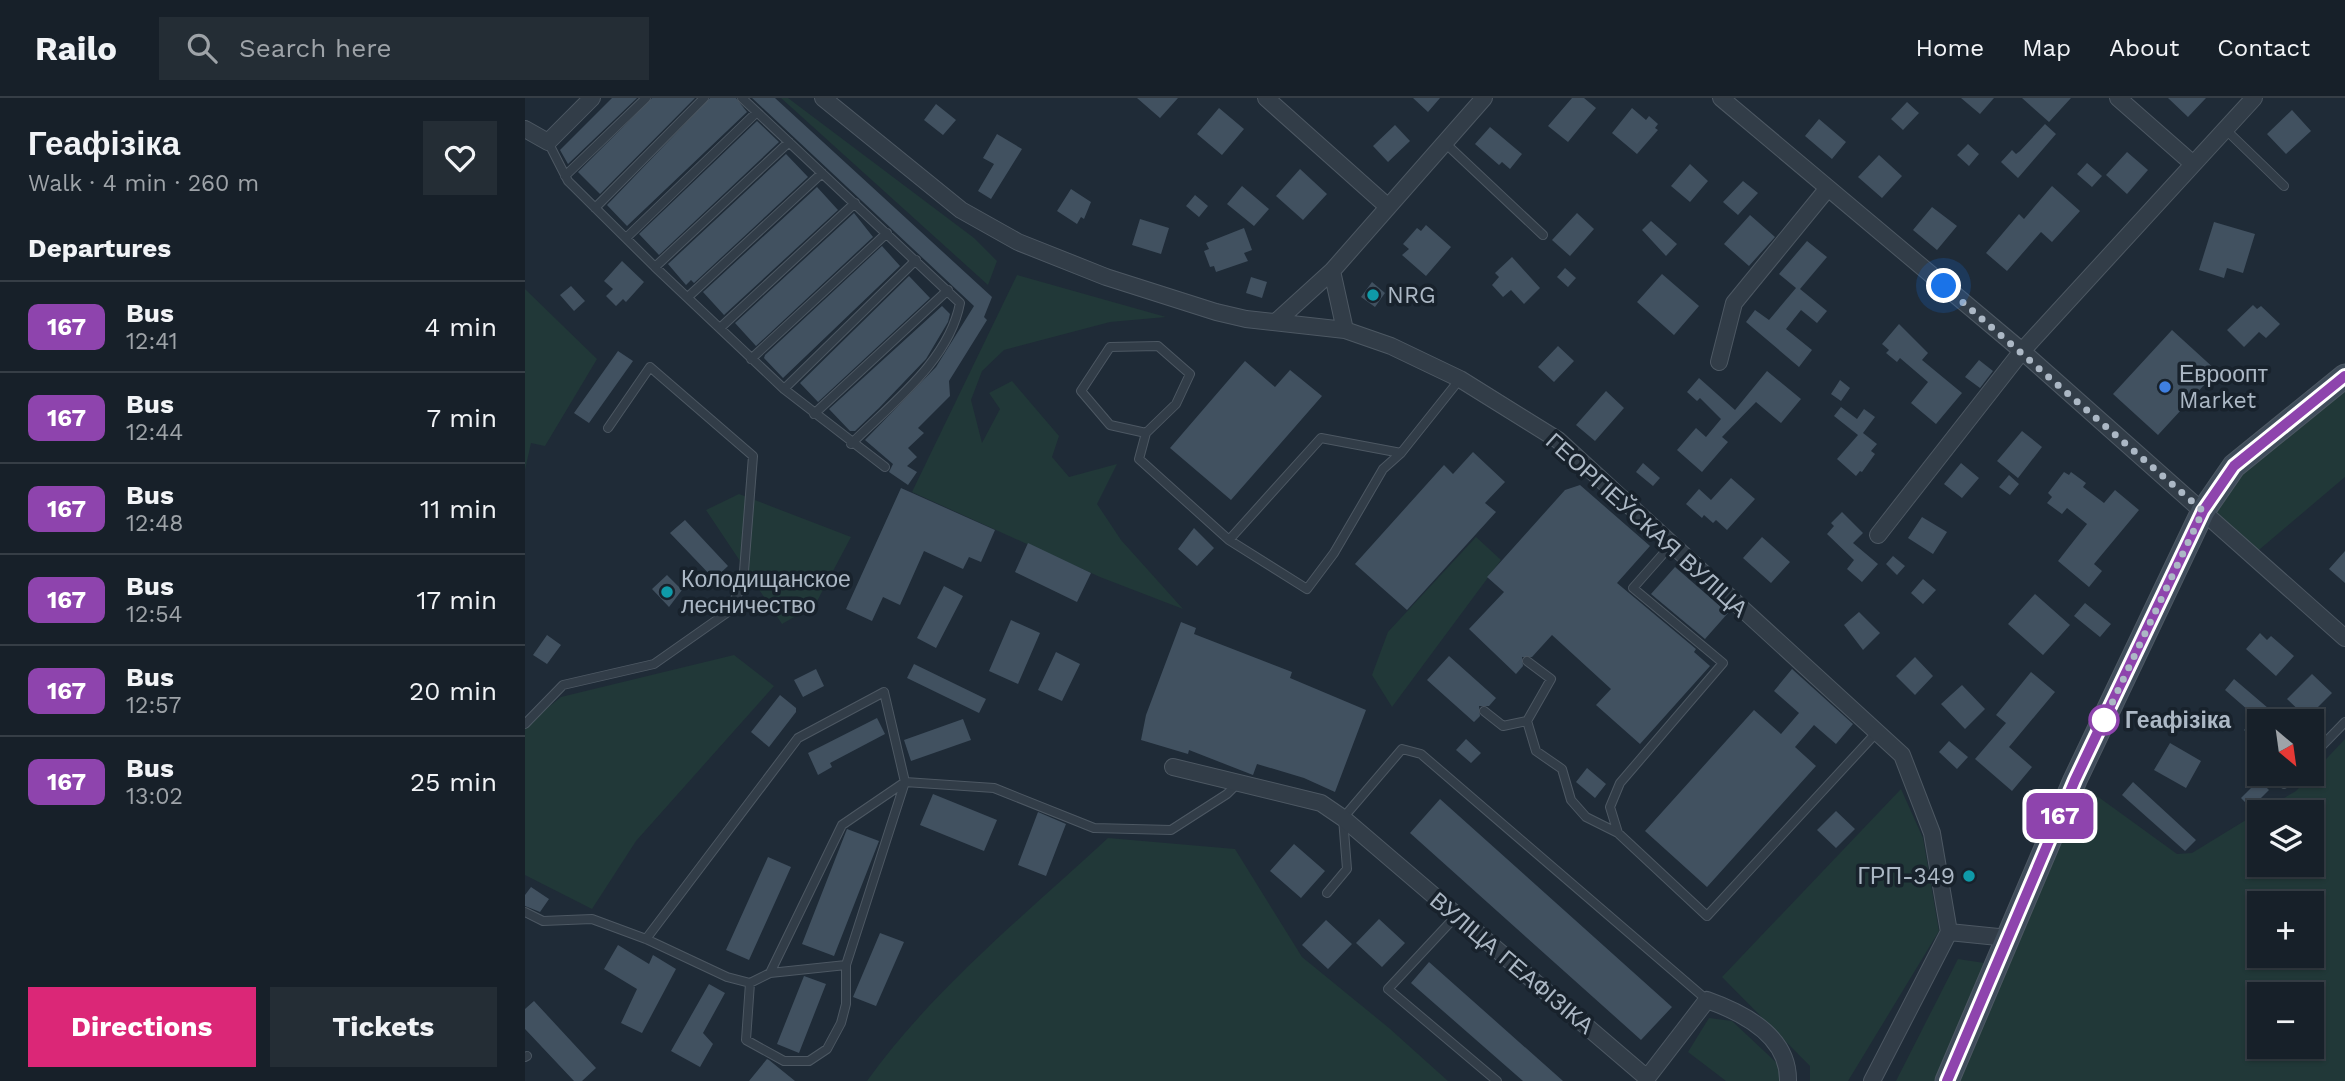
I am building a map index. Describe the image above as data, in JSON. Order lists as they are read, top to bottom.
{
  "streets": {
    "street": ["ГЕОРГІЕЎСКАЯ ВУЛІЦА", "ВУЛІЦА ГЕАФІЗІКА"]
  },
  "places": [
    "NRG",
    "Евроопт Market",
    "Колодищанское лесничество",
    "Геафізіка",
    "ГРП-349"
  ],
  "lines": ["bus line 167"],
  "north": "bottom right",
  "page": {
    "header": "Railo",
    "search": "Search here",
    "nav": [
      "Home",
      "Map",
      "About",
      "Contact"
    ],
    "heading": [
      ["Геафізіка", "Walk · 4 min · 260 m"],
      "Departures"
    ],
    "on_map": "167",
    "list": [
      {
        "mark": "167",
        "name": "Bus",
        "note": "12:41",
        "value": "4 min"
      },
      {
        "mark": "167",
        "name": "Bus",
        "note": "12:44",
        "value": "7 min"
      },
      {
        "mark": "167",
        "name": "Bus",
        "note": "12:48",
        "value": "11 min"
      },
      {
        "mark": "167",
        "name": "Bus",
        "note": "12:54",
        "value": "17 min"
      },
      {
        "mark": "167",
        "name": "Bus",
        "note": "12:57",
        "value": "20 min"
      },
      {
        "mark": "167",
        "name": "Bus",
        "note": "13:02",
        "value": "25 min"
      }
    ],
    "map_buttons": ["+", "−"],
    "buttons": ["Directions", "Tickets"]
  }
}
